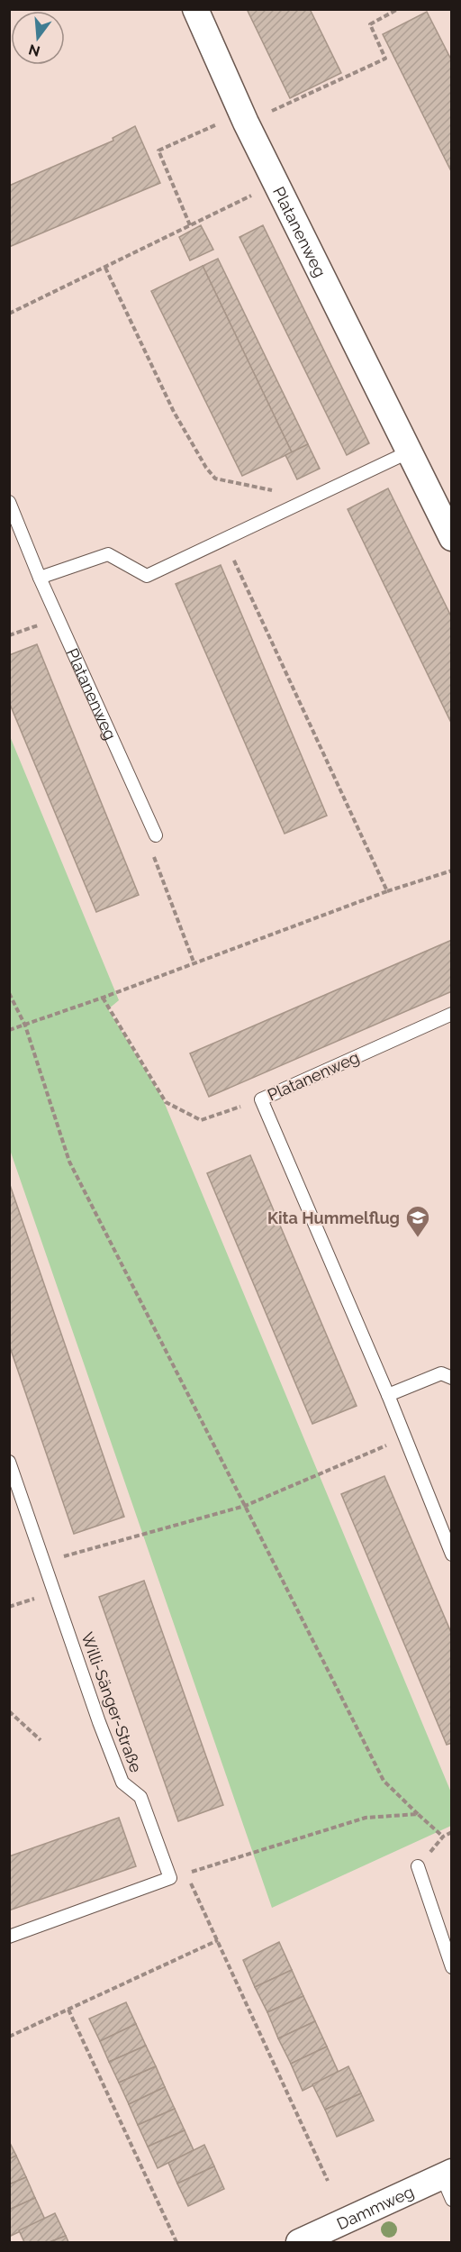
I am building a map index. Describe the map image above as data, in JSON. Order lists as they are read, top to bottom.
{
  "streets": {
    "street": ["Platanenweg", "Dammweg"],
    "lane": ["Willi-Sänger-Straße"]
  },
  "places": {
    "school or university": ["Kita Hummelflug"]
  },
  "north": "bottom"
}
